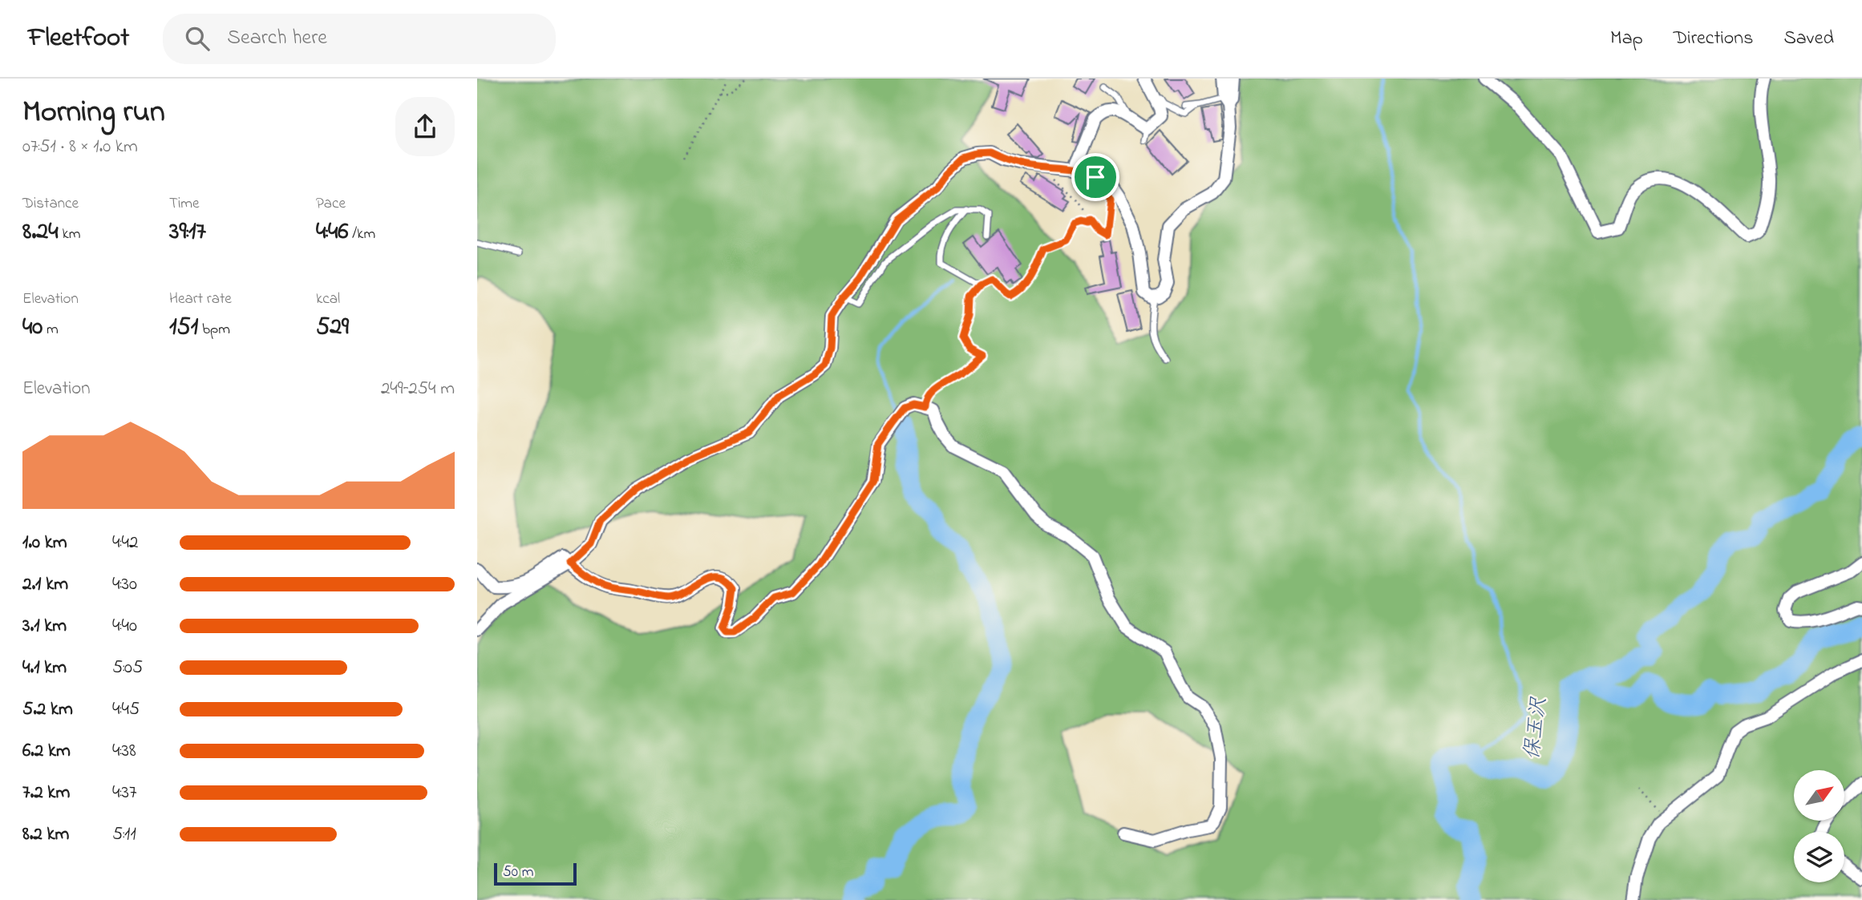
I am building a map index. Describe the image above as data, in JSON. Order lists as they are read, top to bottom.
{
  "water": ["保玉沢"],
  "scale_bar": "50 m",
  "north": "top right",
  "page": {
    "header": "Fleetfoot",
    "search": "Search here",
    "nav": ["Map", "Directions", "Saved"],
    "heading": ["Morning run", "07:51 · 8 × 1.0 km"],
    "stats": [
      ["Distance", "8.24 km"],
      ["Time", "39:17"],
      ["Pace", "4:46 /km"],
      ["Elevation", "40 m"],
      ["Heart rate", "151 bpm"],
      ["kcal", "529"]
    ],
    "chart": ["Elevation", "249–254 m"],
    "list": [
      {
        "name": "1.0 km",
        "note": "4:42"
      },
      {
        "name": "2.1 km",
        "note": "4:30"
      },
      {
        "name": "3.1 km",
        "note": "4:40"
      },
      {
        "name": "4.1 km",
        "note": "5:05"
      },
      {
        "name": "5.2 km",
        "note": "4:45"
      },
      {
        "name": "6.2 km",
        "note": "4:38"
      },
      {
        "name": "7.2 km",
        "note": "4:37"
      },
      {
        "name": "8.2 km",
        "note": "5:11"
      }
    ],
    "scale": "50 m"
  }
}
